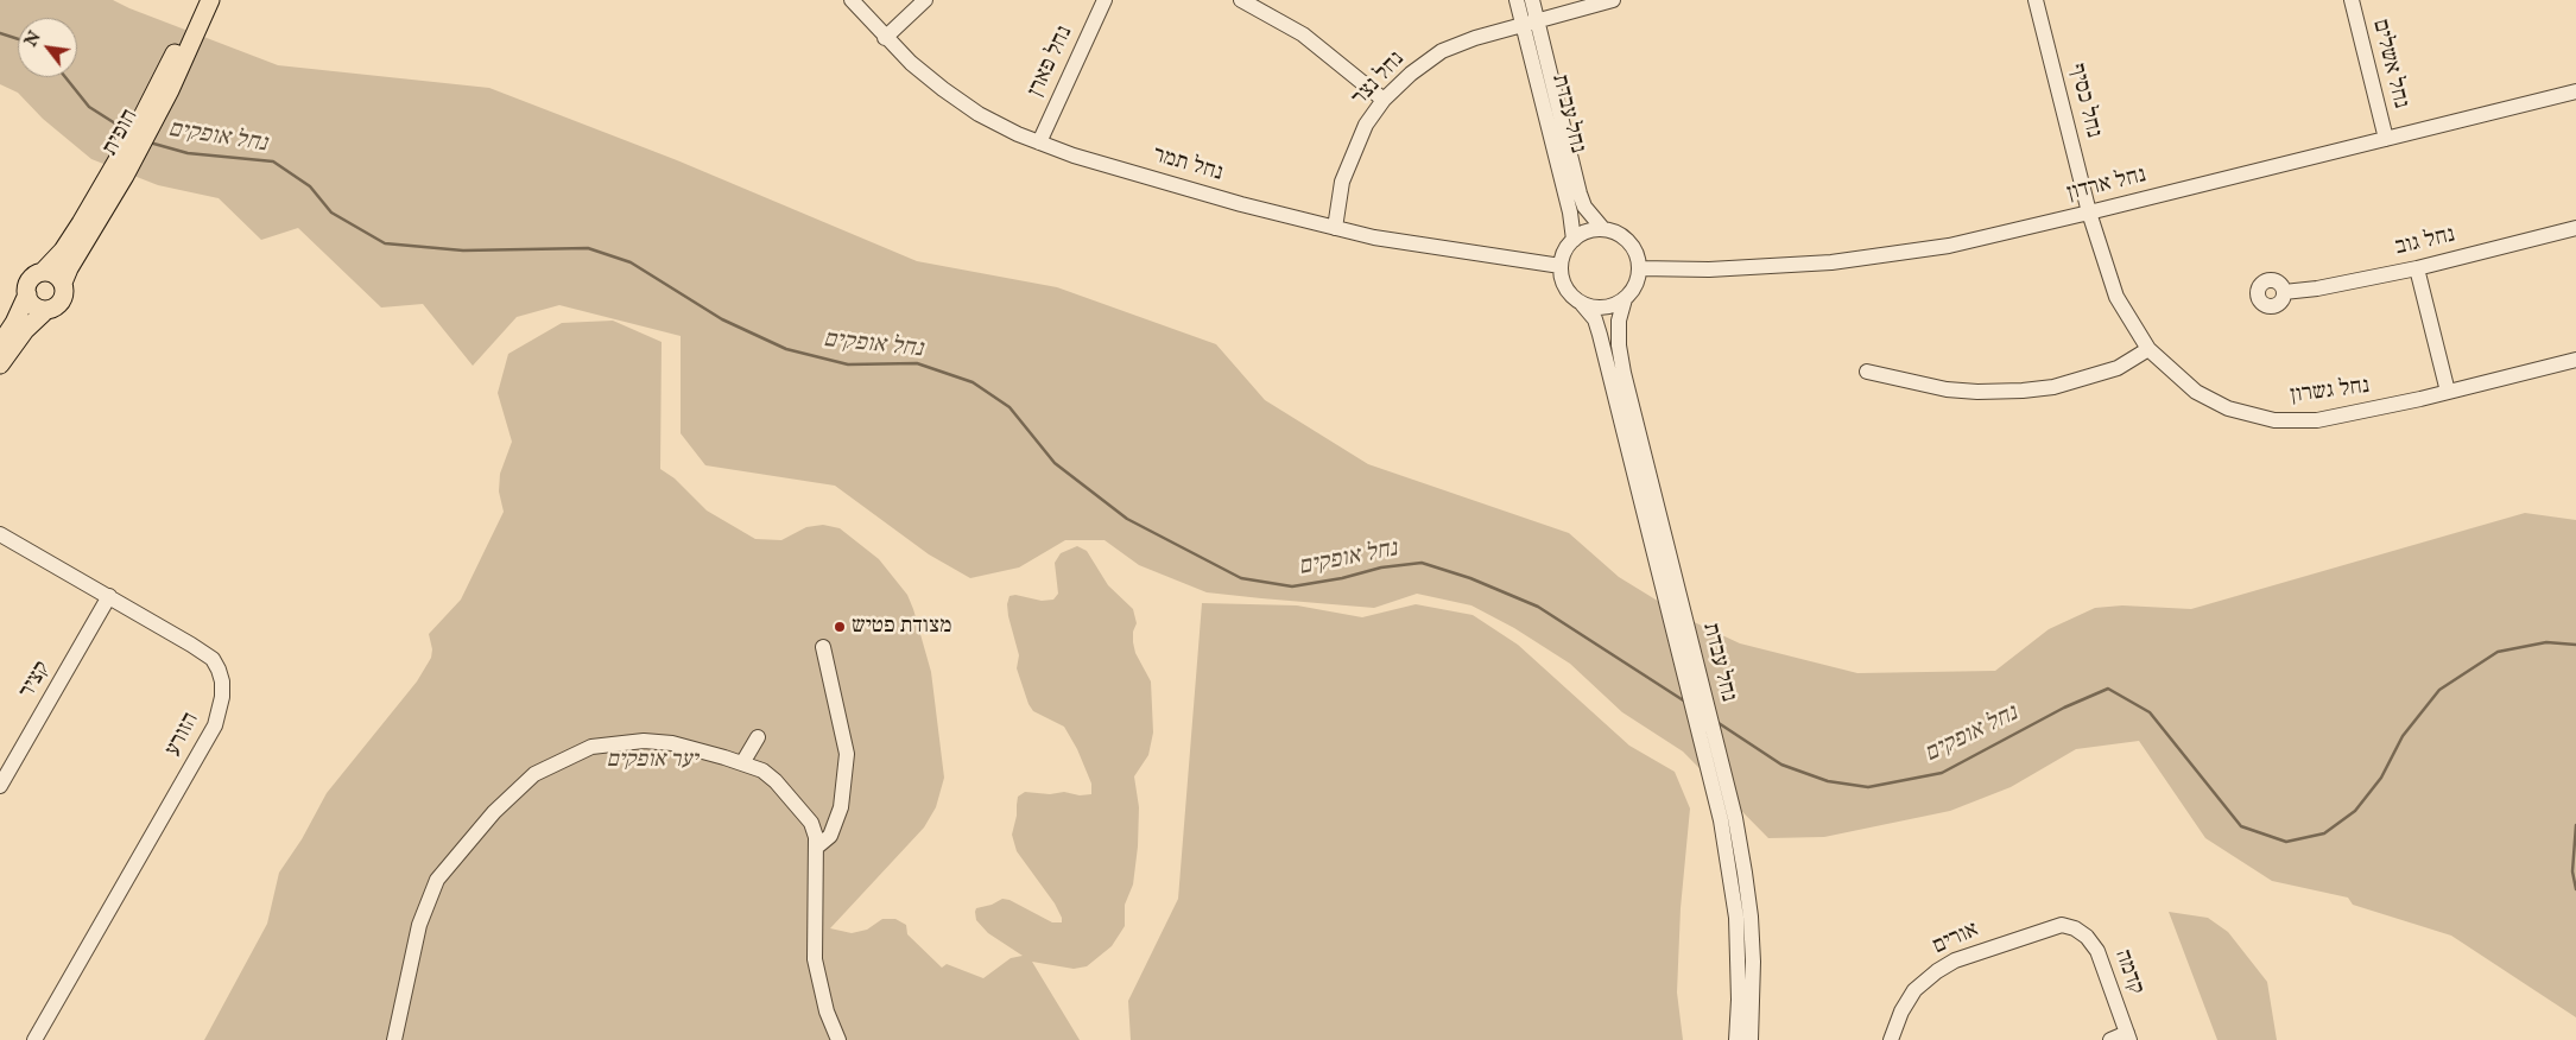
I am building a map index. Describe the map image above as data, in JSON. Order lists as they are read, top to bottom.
{
  "streets": {
    "main road": ["חופית"],
    "street": [
      "נחל פארן",
      "נחל אשלים",
      "נחל נצר",
      "נחל כסיף",
      "נחל עבדת",
      "נחל תמר",
      "נחל ארדון",
      "נחל גוב",
      "נחל גשרון",
      "קציר",
      "הזורע",
      "אורים",
      "קדמה"
    ]
  },
  "crossings": [
    ["נחל פארן", "נחל תמר"],
    ["נחל אשלים", "נחל ארדון"],
    ["נחל נצר", "נחל עבדת"],
    ["נחל נצר", "נחל תמר"],
    ["נחל כסיף", "נחל ארדון"],
    ["נחל כסיף", "נחל גשרון"],
    ["נחל עבדת", "נחל תמר"],
    ["נחל עבדת", "נחל ארדון"],
    ["נחל תמר", "נחל ארדון"],
    ["נחל ארדון", "נחל גשרון"],
    ["קציר", "הזורע"],
    ["אורים", "קדמה"]
  ],
  "water": ["נחל אופקים"],
  "parks": ["יער אופקים"],
  "places": ["מצודת פטיש"],
  "north": "top left"
}
